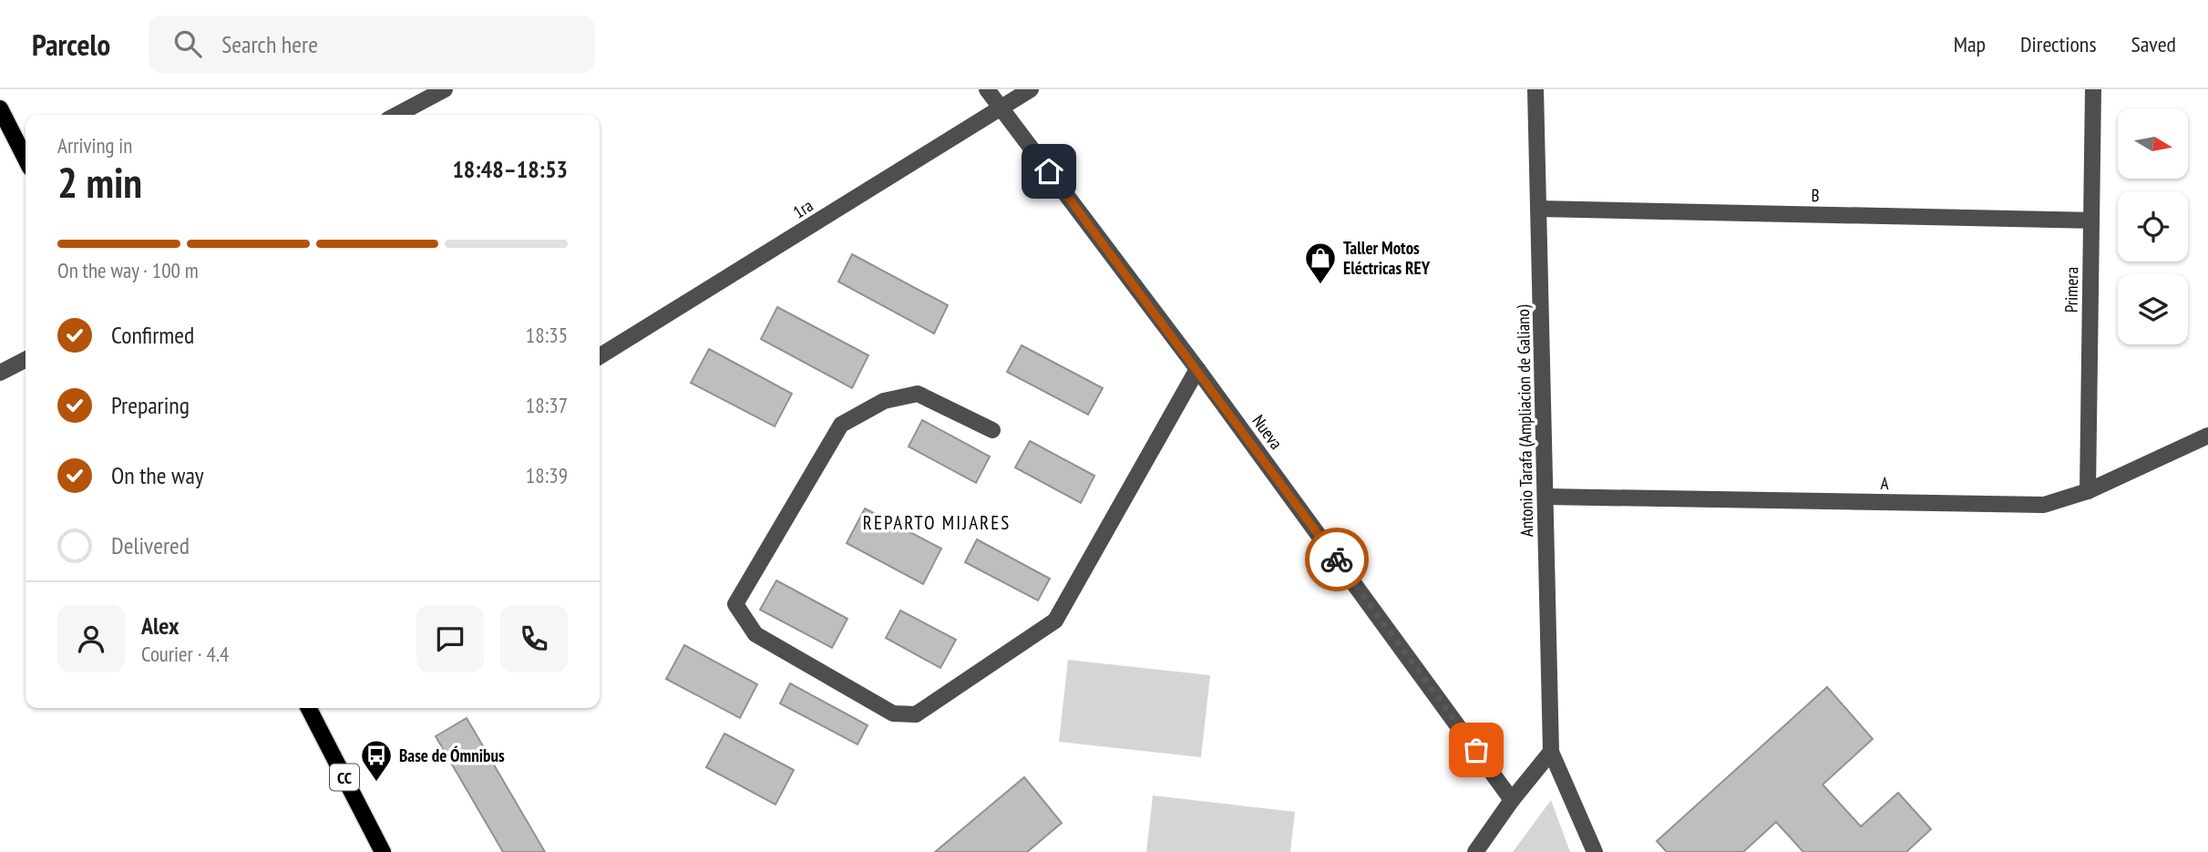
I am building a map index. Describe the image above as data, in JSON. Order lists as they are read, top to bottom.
{
  "streets": {
    "main road": ["CC"],
    "street": [
      "B",
      "1ra",
      "Primera",
      "Antonio Tarafa (Ampliacion de Galiano)",
      "Nueva",
      "A"
    ]
  },
  "crossings": [
    ["B", "Primera"],
    ["B", "Antonio Tarafa (Ampliacion de Galiano)"],
    ["1ra", "Nueva"],
    ["Primera", "A"],
    ["Antonio Tarafa (Ampliacion de Galiano)", "A"]
  ],
  "districts": ["REPARTO MIJARES"],
  "places": {
    "shop": ["Taller Motos Eléctricas REY"],
    "bus stop": ["Base de Ómnibus"]
  },
  "north": "right",
  "page": {
    "header": "Parcelo",
    "search": "Search here",
    "nav": ["Map", "Directions", "Saved"],
    "heading": ["2 min", "Arriving in", "18:48–18:53"],
    "panel": ["Alex", "Courier · 4.4"],
    "bar": "On the way · 100 m",
    "list": [
      ["Confirmed", "18:35"],
      ["Preparing", "18:37"],
      ["On the way", "18:39"],
      "Delivered"
    ]
  }
}
